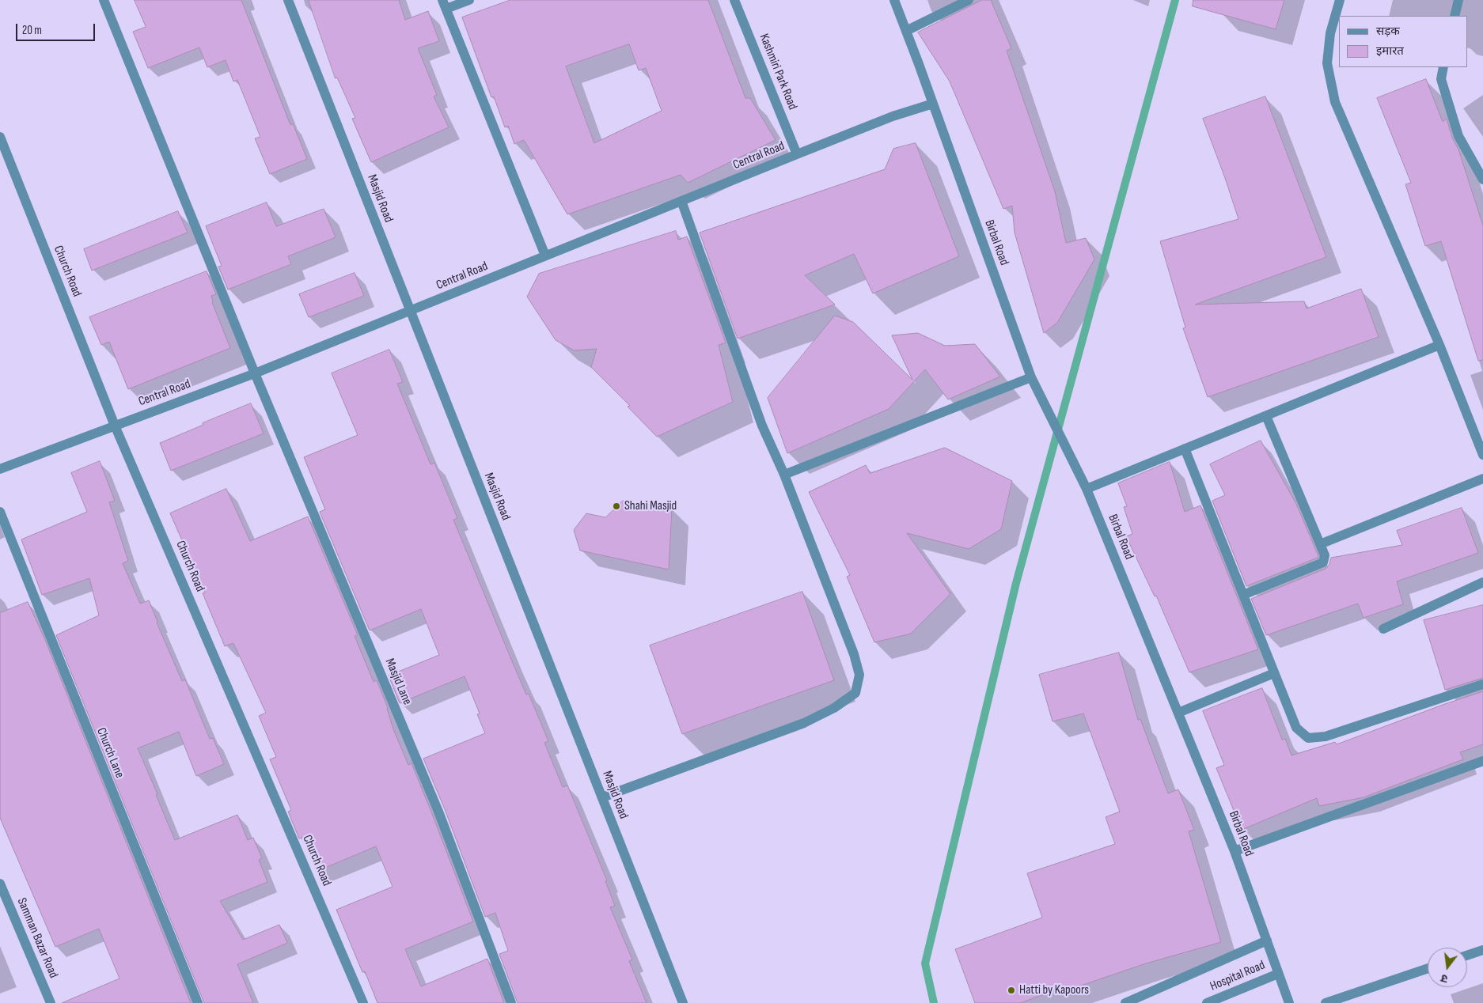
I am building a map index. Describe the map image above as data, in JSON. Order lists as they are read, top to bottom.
{
  "streets": {
    "street": [
      "Kashmiri Park Road",
      "Central Road",
      "Masjid Road",
      "Birbal Road",
      "Church Road",
      "Masjid Lane",
      "Church Lane",
      "Samman Bazar Road",
      "Hospital Road"
    ]
  },
  "crossings": [
    ["Kashmiri Park Road", "Central Road"],
    ["Central Road", "Masjid Road"],
    ["Central Road", "Birbal Road"],
    ["Central Road", "Church Road"],
    ["Central Road", "Masjid Lane"],
    ["Birbal Road", "Hospital Road"]
  ],
  "places": ["Shahi Masjid", "Hatti by Kapoors"],
  "legend": ["सड़क", "इमारत"],
  "scale_bar": "20 m",
  "north": "bottom"
}
